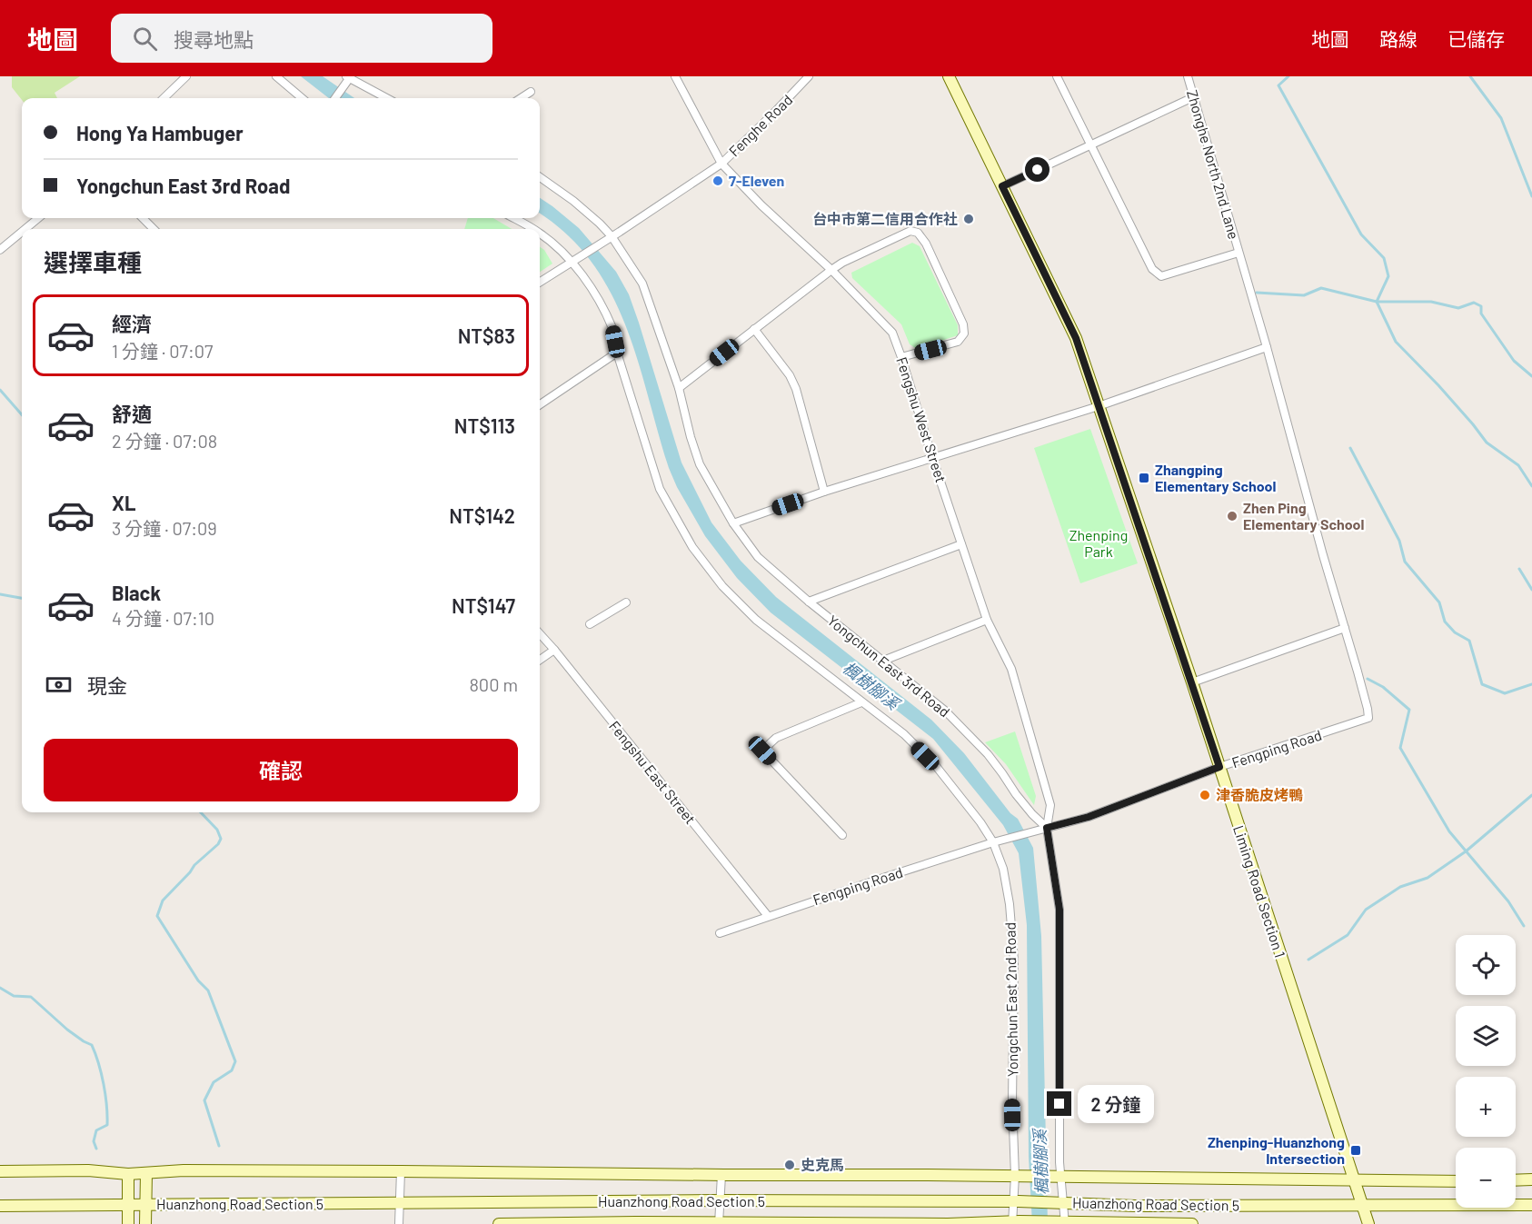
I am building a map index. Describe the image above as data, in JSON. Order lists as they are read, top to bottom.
{
  "streets": {
    "street": [
      "Fenghe Road",
      "Zhonghe North 2nd Lane",
      "Fengshu West Street",
      "Yongchun East 3rd Road",
      "Fengping Road",
      "Fengshu East Street",
      "Liming Road Section 1",
      "Yongchun East 2nd Road",
      "Huanzhong Road Section 5"
    ]
  },
  "crossings": [
    ["Fenghe Road", "Fengshu West Street"],
    ["Fenghe Road", "Yongchun East 3rd Road"],
    ["Fenghe Road", "Yongchun East 2nd Road"],
    ["Zhonghe North 2nd Lane", "Fengping Road"],
    ["Fengshu West Street", "Yongchun East 3rd Road"],
    ["Fengshu West Street", "Fengping Road"],
    ["Yongchun East 3rd Road", "Fengping Road"],
    ["Fengping Road", "Fengshu East Street"],
    ["Fengping Road", "Liming Road Section 1"],
    ["Fengping Road", "Yongchun East 2nd Road"],
    ["Liming Road Section 1", "Huanzhong Road Section 5"],
    ["Yongchun East 2nd Road", "Huanzhong Road Section 5"]
  ],
  "water": ["楓樹腳溪"],
  "parks": ["Zhenping Park"],
  "places": {
    "other": [
      "7-Eleven",
      "台中市第二信用合作社",
      "Zhen Ping Elementary School",
      "津香脆皮烤鴨",
      "史克馬"
    ],
    "transit": ["Zhangping Elementary School", "Zhenping-Huanzhong Intersection"]
  },
  "page": {
    "header": "地圖",
    "search": "搜尋地點",
    "nav": ["地圖", "路線", "已儲存"],
    "banner": ["Hong Ya Hambuger", "Yongchun East 3rd Road"],
    "heading": "選擇車種",
    "list": [
      {
        "name": "經濟",
        "note": "1 分鐘 · 07:07",
        "value": "NT$83"
      },
      {
        "name": "舒適",
        "note": "2 分鐘 · 07:08",
        "value": "NT$113"
      },
      {
        "name": "XL",
        "note": "3 分鐘 · 07:09",
        "value": "NT$142"
      },
      {
        "name": "Black",
        "note": "4 分鐘 · 07:10",
        "value": "NT$147"
      }
    ],
    "pay": ["現金", "800 m"],
    "buttons": "確認",
    "map_buttons": ["+", "−"],
    "bubble": "2 分鐘"
  }
}
